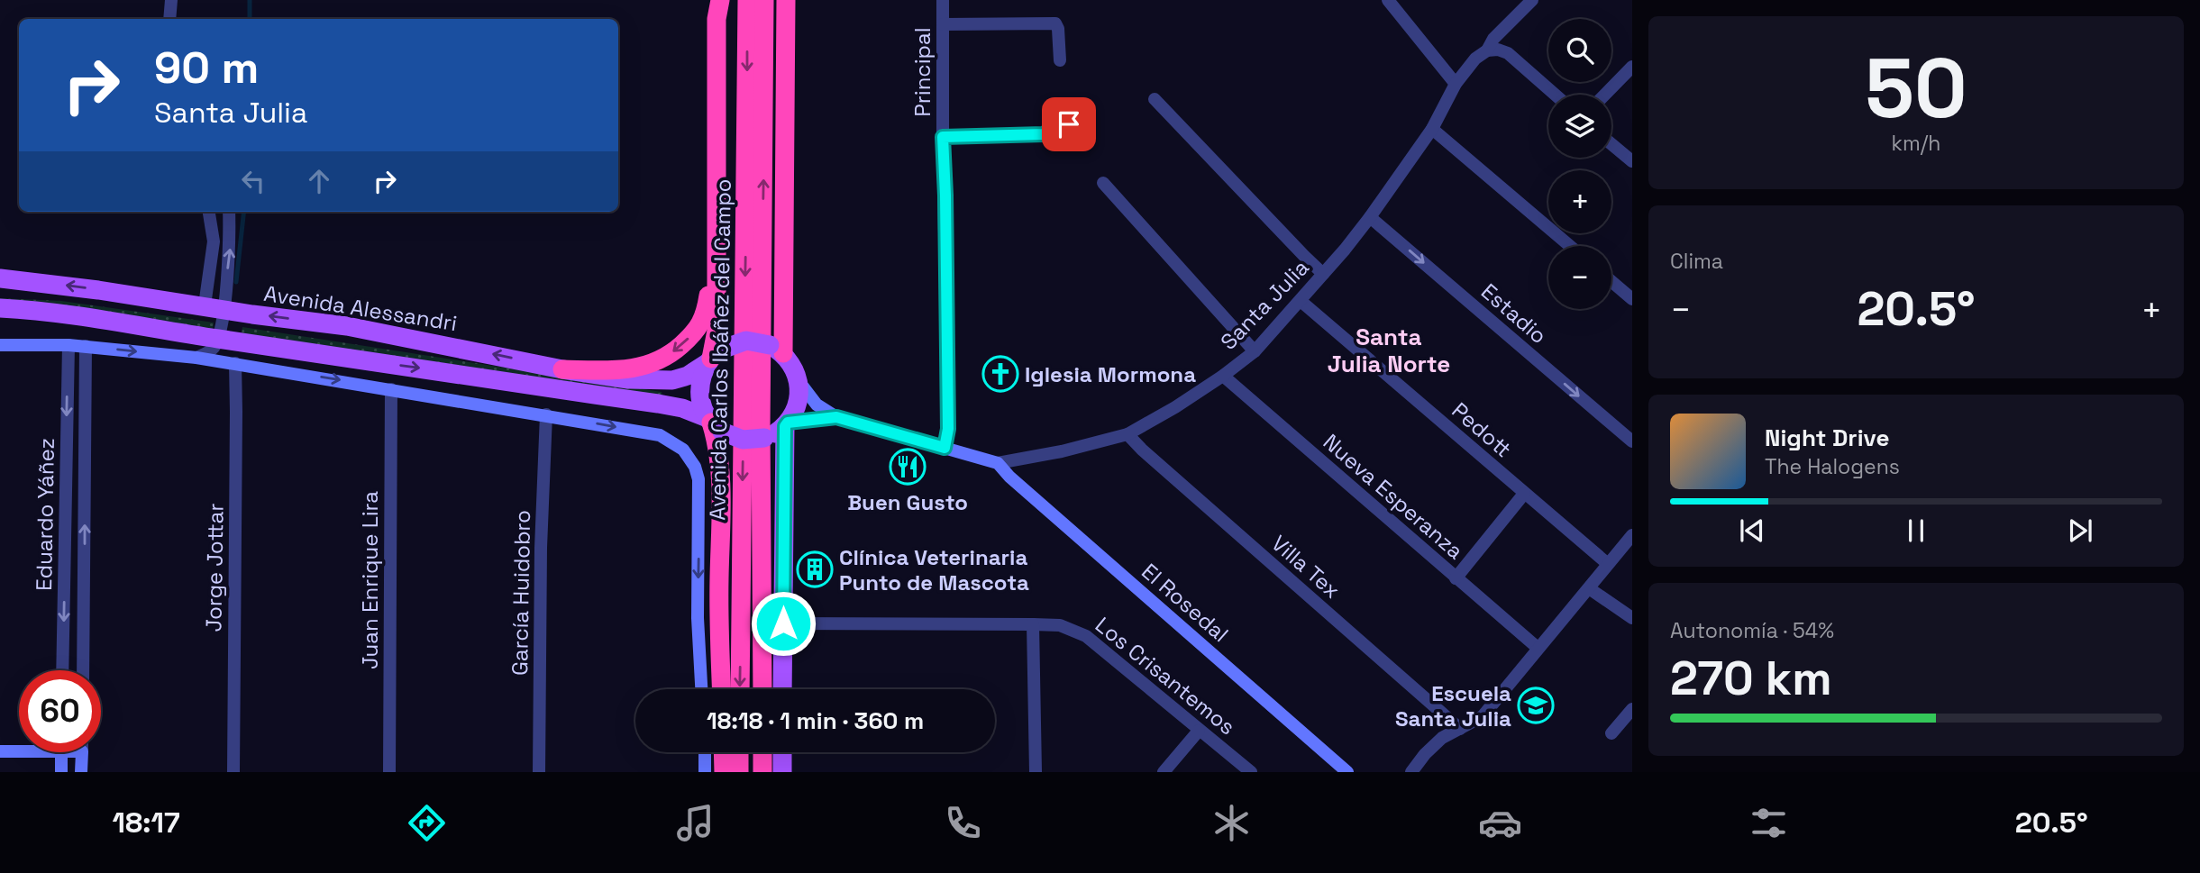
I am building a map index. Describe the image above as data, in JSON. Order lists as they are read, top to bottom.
{
  "streets": {
    "highway": ["Avenida Carlos Ibáñez del Campo"],
    "main road": ["Santa Julia", "Avenida Alessandri", "El Rosedal"],
    "street": [
      "Principal",
      "Estadio",
      "Pedott",
      "Nueva Esperanza",
      "Eduardo Yáñez",
      "Villa Tex",
      "Jorge Jottar",
      "Juan Enrique Lira",
      "García Huidobro",
      "Los Crisantemos"
    ]
  },
  "crossings": [
    ["Principal", "Santa Julia"],
    ["Santa Julia", "Avenida Alessandri"],
    ["Santa Julia", "Estadio"],
    ["Santa Julia", "Pedott"],
    ["Santa Julia", "Nueva Esperanza"],
    ["Santa Julia", "Villa Tex"],
    ["Santa Julia", "El Rosedal"],
    ["Avenida Carlos Ibáñez del Campo", "García Huidobro"]
  ],
  "districts": ["Santa Julia Norte"],
  "places": {
    "church": ["Iglesia Mormona"],
    "restaurant": ["Buen Gusto"],
    "building": ["Clínica Veterinaria Punto de Mascota"],
    "school or university": ["Escuela Santa Julia"]
  },
  "page": {
    "tile": [
      ["50", "km/h"],
      "Clima",
      ["Autonomía · 54%", "270 km"]
    ],
    "map_buttons": ["+", "−"],
    "turn": ["90 m", "Santa Julia"],
    "heat": ["−", "20.5°", "+"],
    "song": ["Night Drive", "The Halogens"],
    "limit": "60",
    "trip": "18:18 · 1 min · 360 m",
    "tabs": ["18:17", "20.5°"]
  }
}
